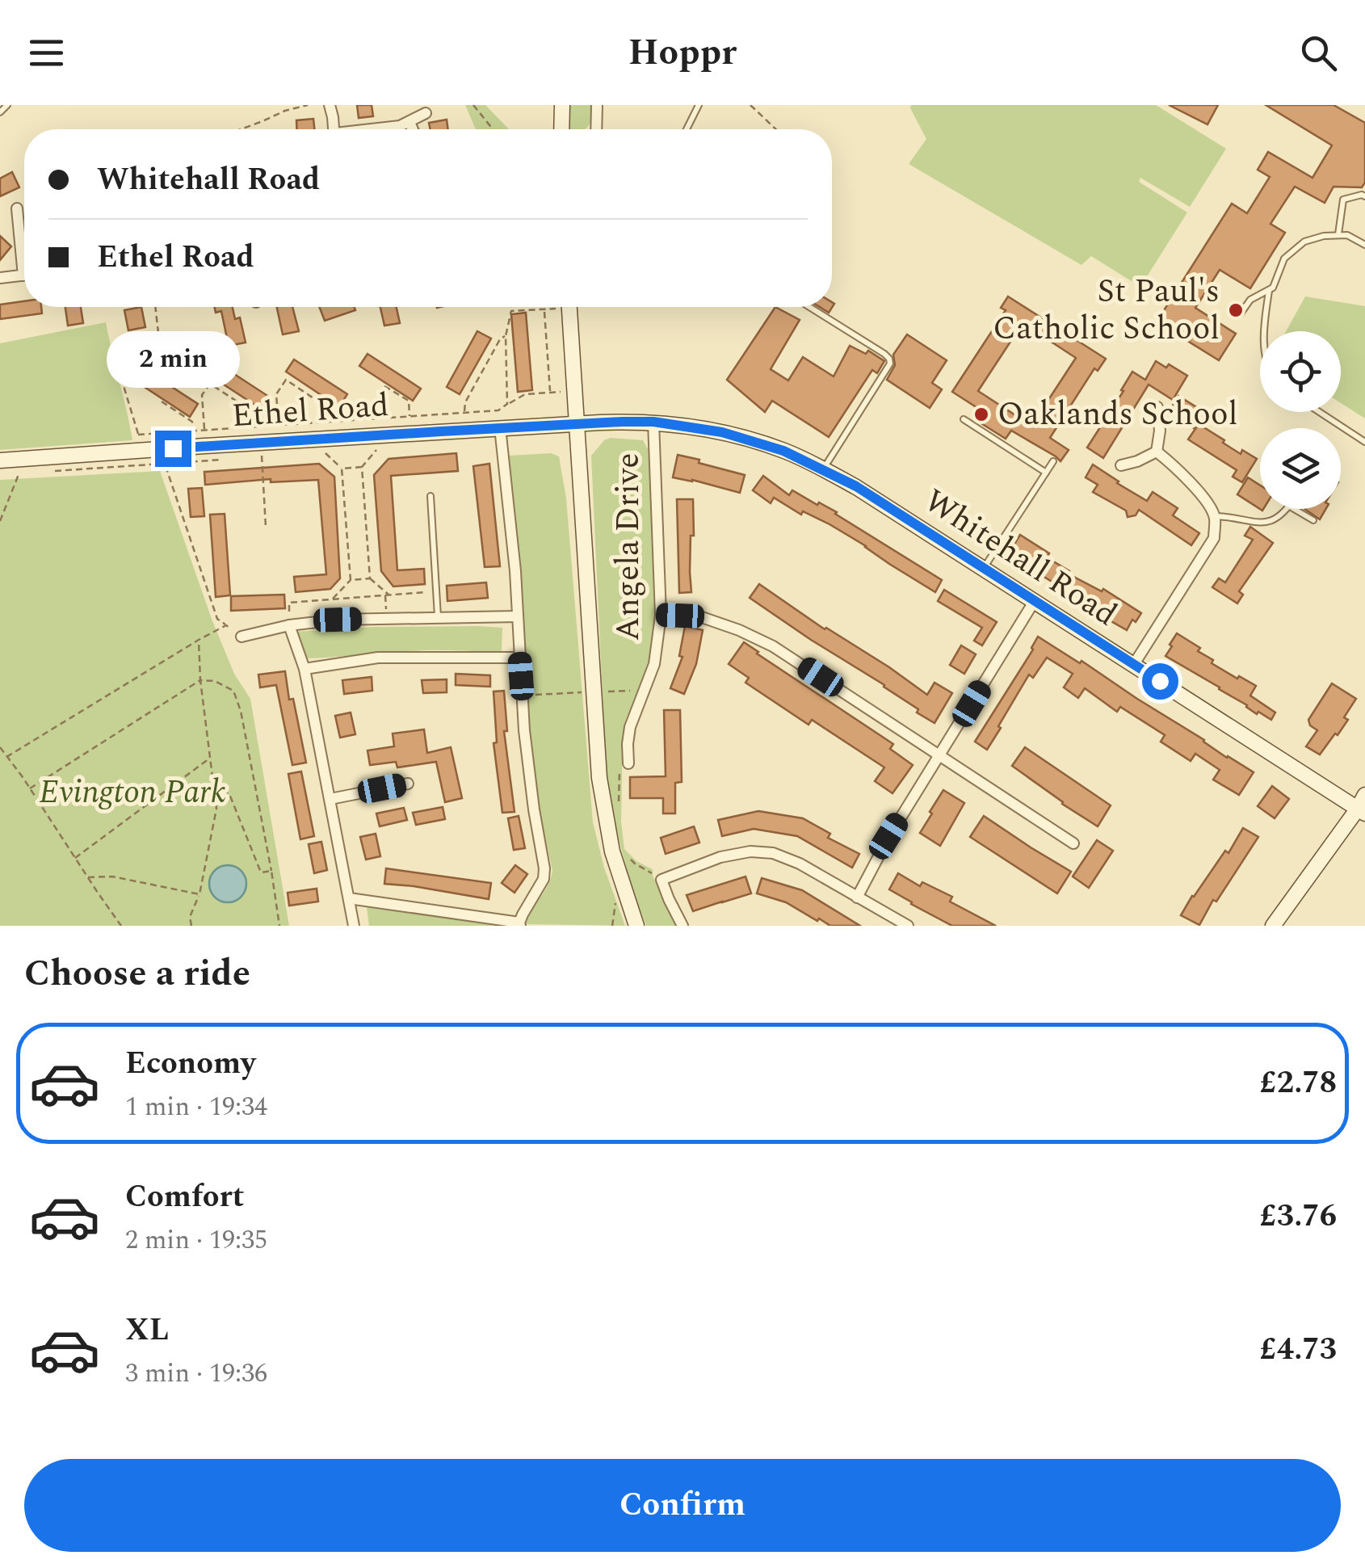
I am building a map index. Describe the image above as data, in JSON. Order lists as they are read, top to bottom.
{
  "streets": {
    "street": ["Ethel Road", "Angela Drive", "Whitehall Road"]
  },
  "crossings": [
    ["Ethel Road", "Whitehall Road"],
    ["Angela Drive", "Whitehall Road"]
  ],
  "parks": ["Evington Park"],
  "places": ["St Paul's Catholic School", "Oaklands School"],
  "page": {
    "header": "Hoppr",
    "banner": ["Whitehall Road", "Ethel Road"],
    "bubble": "2 min",
    "heading": "Choose a ride",
    "list": [
      {
        "name": "Economy",
        "note": "1 min · 19:34",
        "value": "£2.78"
      },
      {
        "name": "Comfort",
        "note": "2 min · 19:35",
        "value": "£3.76"
      },
      {
        "name": "XL",
        "note": "3 min · 19:36",
        "value": "£4.73"
      }
    ],
    "buttons": "Confirm"
  }
}
